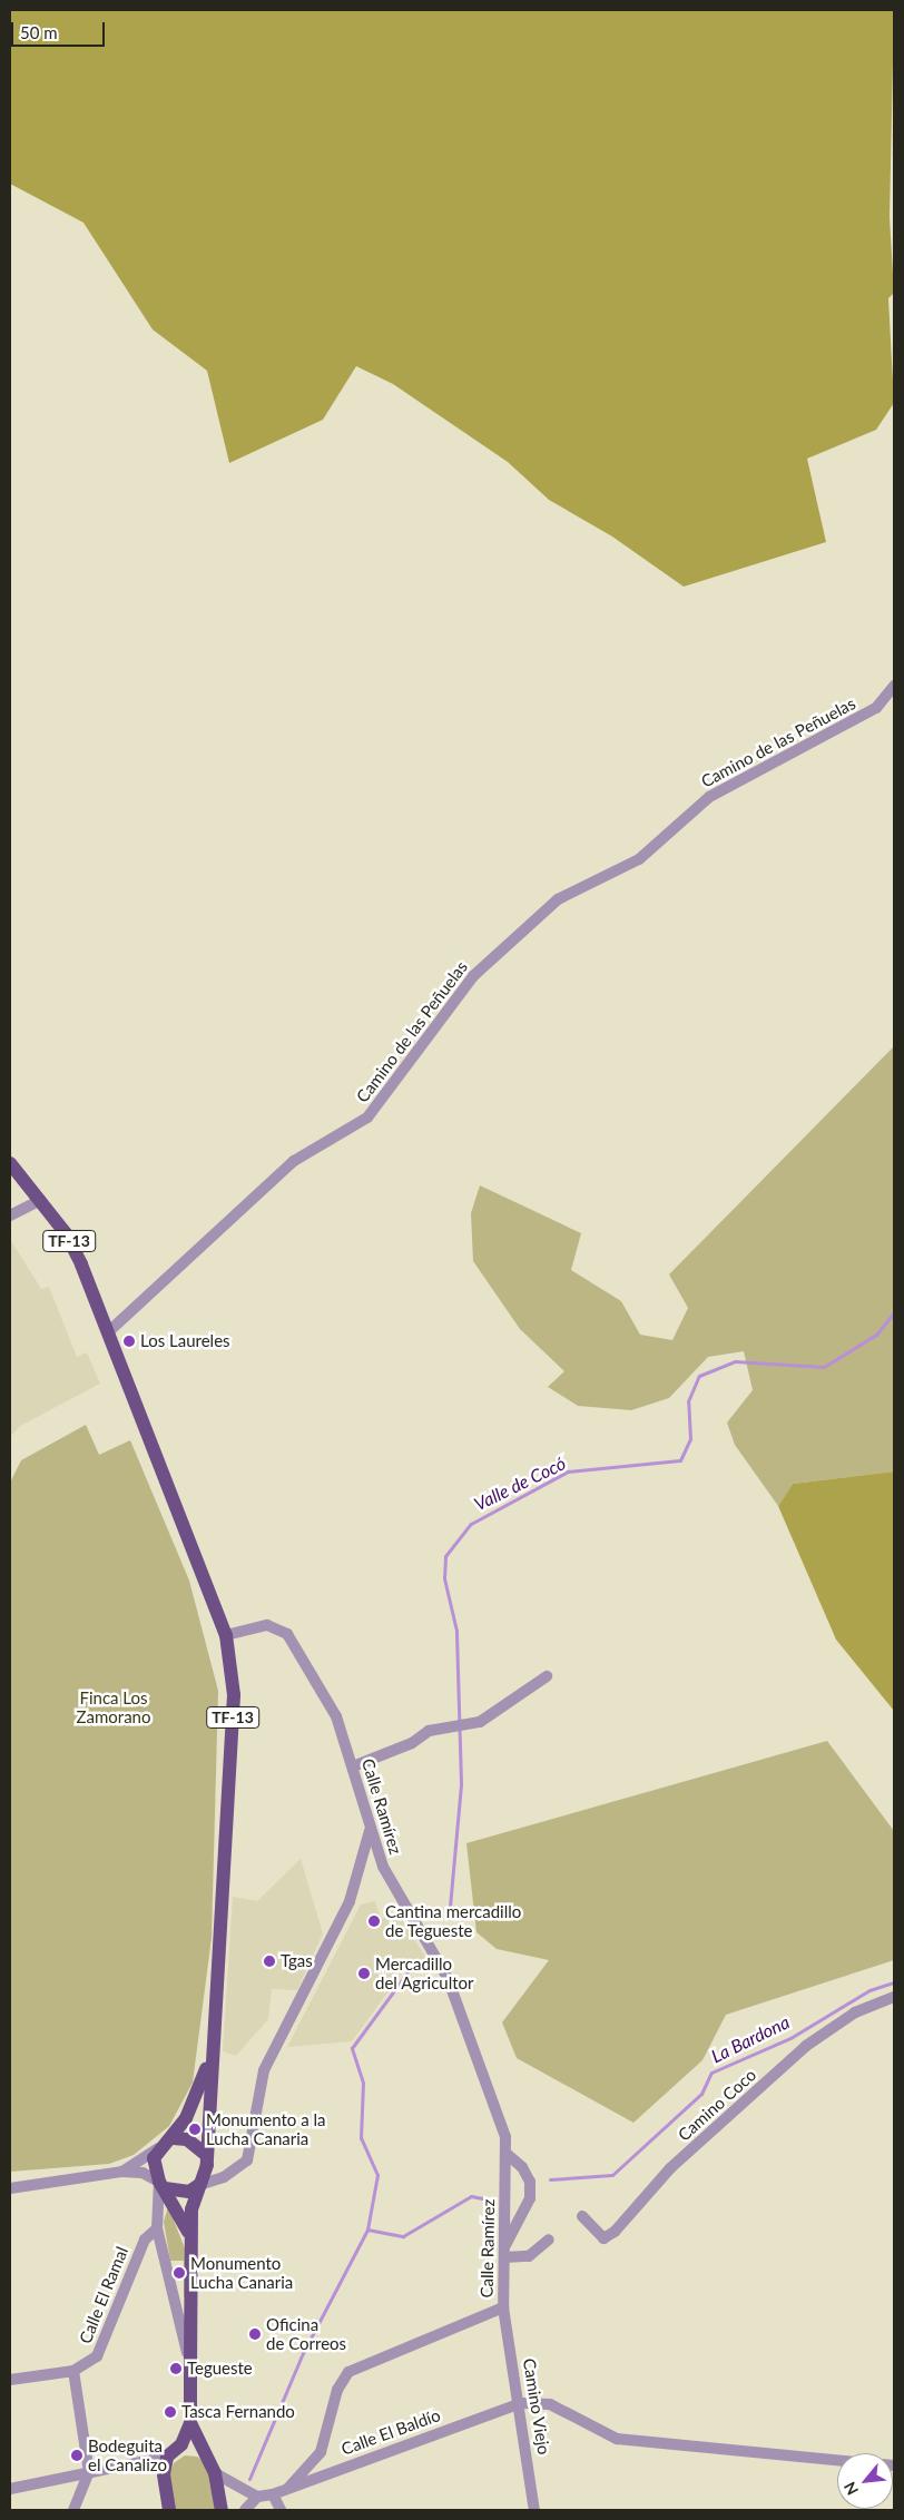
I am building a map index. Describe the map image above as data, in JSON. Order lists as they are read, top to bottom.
{
  "streets": {
    "main road": ["TF-13"],
    "street": [
      "Camino de las Peñuelas",
      "Calle Ramírez",
      "Camino Coco",
      "Calle El Ramal",
      "Camino Viejo",
      "Calle El Baldío"
    ]
  },
  "crossings": [
    ["Camino de las Peñuelas", "TF-13"],
    ["TF-13", "Calle Ramírez"],
    ["Calle Ramírez", "Camino Viejo"],
    ["Camino Viejo", "Calle El Baldío"]
  ],
  "water": ["Valle de Cocó", "La Bardona"],
  "parks": ["Finca Los Zamorano"],
  "places": [
    "Los Laureles",
    "Cantina mercadillo de Tegueste",
    "Tgas",
    "Mercadillo del Agricultor",
    "Monumento a la Lucha Canaria",
    "Monumento Lucha Canaria",
    "Oficina de Correos",
    "Tegueste",
    "Tasca Fernando",
    "Bodeguita el Canalizo"
  ],
  "scale_bar": "50 m",
  "north": "bottom left"
}
